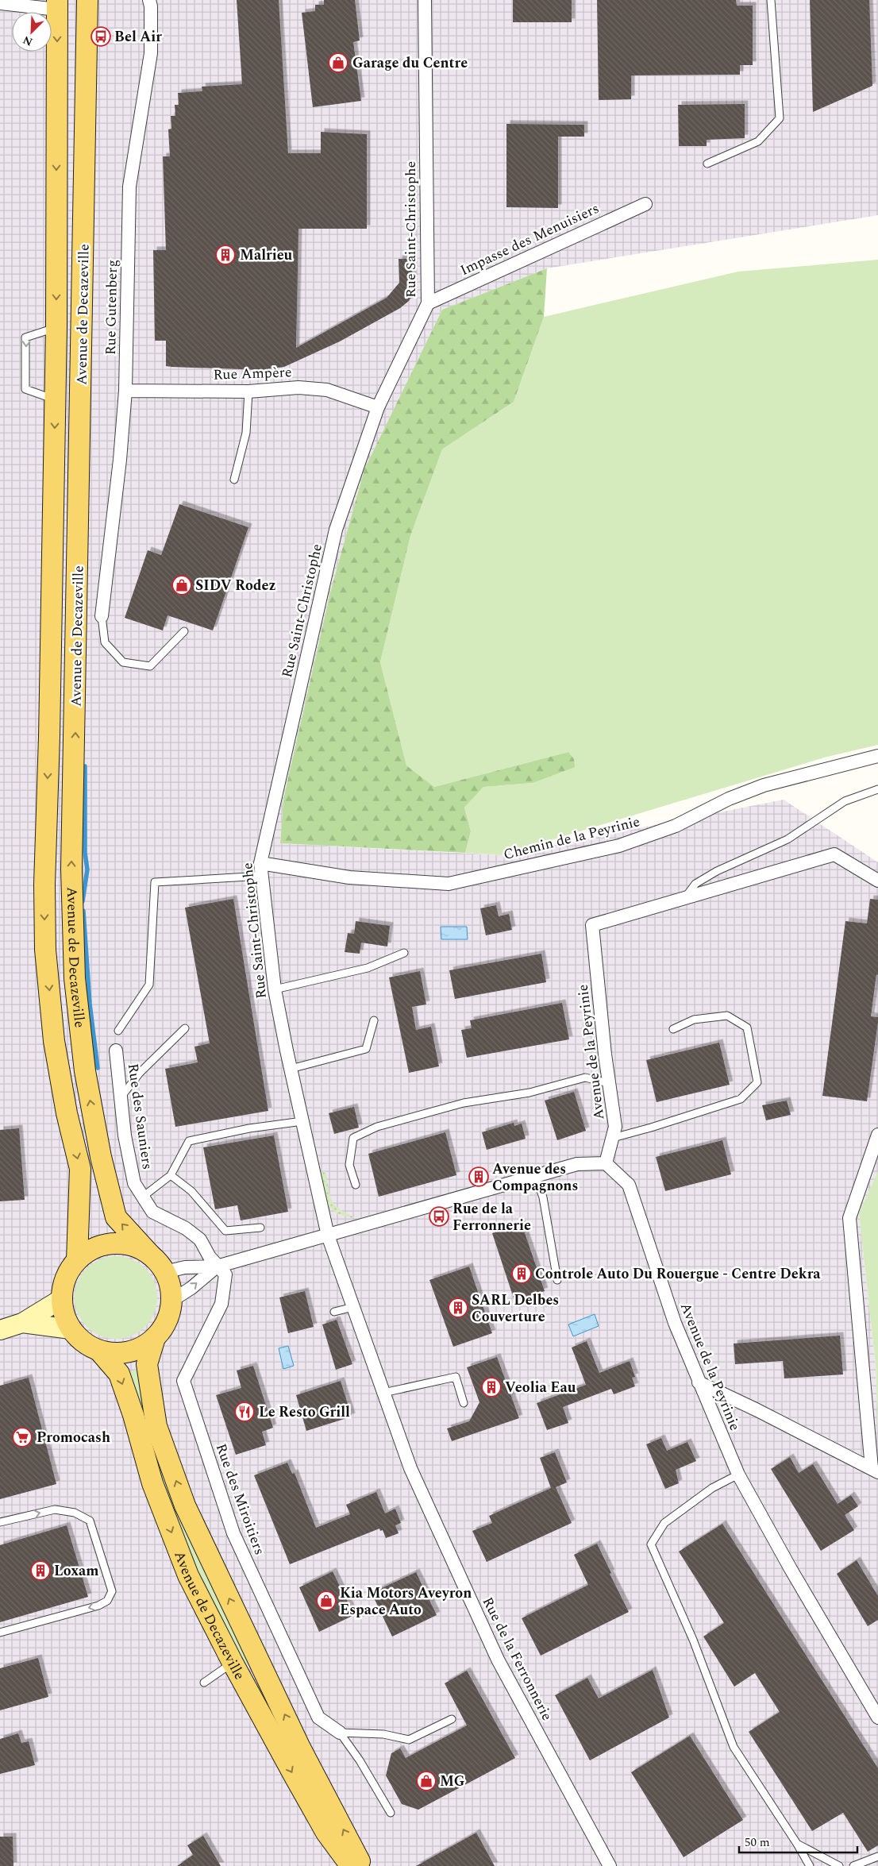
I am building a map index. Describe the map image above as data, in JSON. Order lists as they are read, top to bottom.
{
  "streets": {
    "main road": ["Avenue de Decazeville"],
    "street": [
      "Rue Saint-Christophe",
      "Impasse des Menuisiers",
      "Rue Gutenberg",
      "Rue Ampère",
      "Chemin de la Peyrinie",
      "Avenue de la Peyrinie",
      "Rue des Sauniers",
      "Rue des Miroitiers",
      "Rue de la Ferronnerie"
    ]
  },
  "crossings": [
    ["Rue Saint-Christophe", "Impasse des Menuisiers"],
    ["Rue Saint-Christophe", "Rue Ampère"],
    ["Rue Saint-Christophe", "Chemin de la Peyrinie"],
    ["Rue Saint-Christophe", "Rue de la Ferronnerie"],
    ["Rue Gutenberg", "Rue Ampère"],
    ["Rue des Sauniers", "Rue des Miroitiers"]
  ],
  "places": {
    "bus stop": ["Bel Air", "Rue de la Ferronnerie"],
    "shop": [
      "Garage du Centre",
      "SIDV Rodez",
      "Kia Motors Aveyron Espace Auto",
      "MG"
    ],
    "building": [
      "Malrieu",
      "Avenue des Compagnons",
      "Controle Auto Du Rouergue - Centre Dekra",
      "SARL Delbes Couverture",
      "Veolia Eau",
      "Loxam"
    ],
    "restaurant": ["Le Resto Grill"],
    "supermarket": ["Promocash"]
  },
  "scale_bar": "50 m",
  "north": "bottom left"
}
